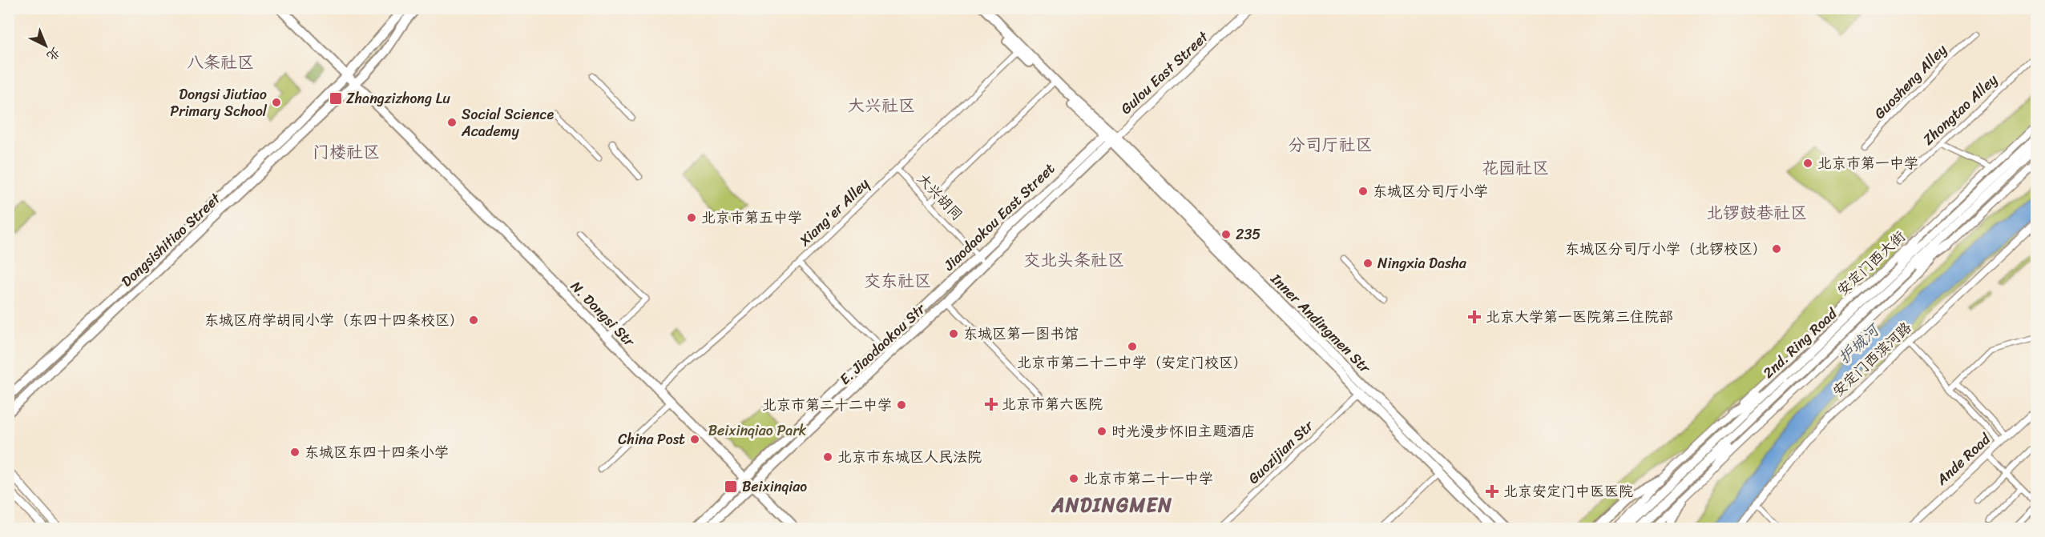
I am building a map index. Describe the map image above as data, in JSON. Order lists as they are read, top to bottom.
{
  "streets": {
    "main road": [
      "Gulou East Street",
      "Jiaodaokou East Street",
      "Dongsishitiao Street",
      "N. Dongsi Str",
      "Inner Andingmen Str",
      "2nd. Ring Road",
      "E. Jiaodaokou Str"
    ],
    "street": [
      "Guosheng Alley",
      "Zhongtao Alley",
      "大兴胡同",
      "Xiang'er Alley",
      "安定门西大街",
      "安定门西滨河路",
      "Guozijian Str",
      "Ande Road"
    ]
  },
  "crossings": [
    ["Gulou East Street", "Jiaodaokou East Street"],
    ["Gulou East Street", "Inner Andingmen Str"],
    ["Gulou East Street", "E. Jiaodaokou Str"],
    ["大兴胡同", "Xiang'er Alley"],
    ["大兴胡同", "Jiaodaokou East Street"],
    ["大兴胡同", "E. Jiaodaokou Str"],
    ["Xiang'er Alley", "N. Dongsi Str"],
    ["Jiaodaokou East Street", "N. Dongsi Str"],
    ["Jiaodaokou East Street", "Inner Andingmen Str"],
    ["Jiaodaokou East Street", "E. Jiaodaokou Str"],
    ["Dongsishitiao Street", "N. Dongsi Str"],
    ["N. Dongsi Str", "E. Jiaodaokou Str"],
    ["Inner Andingmen Str", "E. Jiaodaokou Str"],
    ["Inner Andingmen Str", "Guozijian Str"]
  ],
  "districts": [
    "八条社区",
    "大兴社区",
    "分司厅社区",
    "门楼社区",
    "花园社区",
    "北锣鼓巷社区",
    "交北头条社区",
    "交东社区",
    "ANDINGMEN"
  ],
  "water": ["护城河"],
  "parks": ["Beixinqiao Park"],
  "places": {
    "transit": ["Zhangzizhong Lu", "Beixinqiao"],
    "other": [
      "Dongsi Jiutiao Primary School",
      "Social Science Academy",
      "北京市第一中学",
      "东城区分司厅小学",
      "北京市第五中学",
      "235",
      "东城区分司厅小学（北锣校区）",
      "Ningxia Dasha",
      "东城区府学胡同小学（东四十四条校区）",
      "东城区第一图书馆",
      "北京市第二十二中学（安定门校区）",
      "北京市第二十二中学",
      "时光漫步怀旧主题酒店",
      "China Post",
      "东城区东四十四条小学",
      "北京市东城区人民法院",
      "北京市第二十一中学"
    ],
    "health": ["北京大学第一医院第三住院部", "北京市第六医院", "北京安定门中医医院"]
  },
  "north": "bottom right"
}
